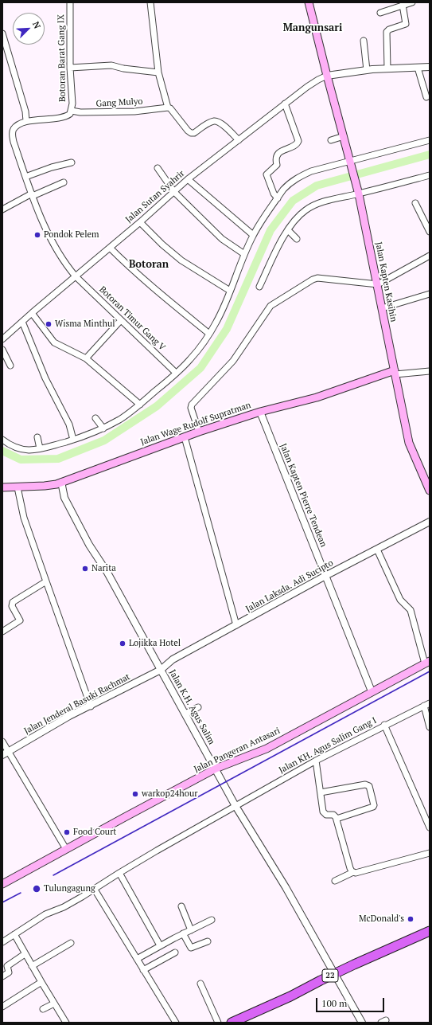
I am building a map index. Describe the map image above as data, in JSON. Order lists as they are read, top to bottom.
{
  "streets": {
    "highway": ["22"],
    "main road": ["Jalan Kapten Kasihin", "Jalan Wage Rudolf Supratman", "Jalan Pangeran Antasari"],
    "street": [
      "Botoran Barat Gang IX",
      "Gang Mulyo",
      "Jalan Sutan Syahrir",
      "Botoran Timur Gang V",
      "Jalan Kapten Pierre Tendean",
      "Jalan Laksda. Adi Sucipto",
      "Jalan Jenderal Basuki Rachmat",
      "Jalan K.H. Agus Salim",
      "Jalan KH. Agus Salim Gang I"
    ]
  },
  "crossings": [
    ["Botoran Barat Gang IX", "Gang Mulyo"],
    ["Jalan Sutan Syahrir", "Jalan Kapten Kasihin"],
    ["Jalan Sutan Syahrir", "Botoran Timur Gang V"],
    ["Jalan Kapten Kasihin", "Jalan Wage Rudolf Supratman"],
    ["Jalan Wage Rudolf Supratman", "Jalan Kapten Pierre Tendean"],
    ["Jalan Wage Rudolf Supratman", "Jalan K.H. Agus Salim"],
    ["Jalan Kapten Pierre Tendean", "Jalan Laksda. Adi Sucipto"],
    ["Jalan Kapten Pierre Tendean", "Jalan Pangeran Antasari"],
    ["Jalan Laksda. Adi Sucipto", "Jalan Jenderal Basuki Rachmat"],
    ["Jalan Laksda. Adi Sucipto", "Jalan K.H. Agus Salim"],
    ["Jalan Jenderal Basuki Rachmat", "Jalan K.H. Agus Salim"],
    ["Jalan K.H. Agus Salim", "Jalan KH. Agus Salim Gang I"],
    ["Jalan K.H. Agus Salim", "Jalan Pangeran Antasari"],
    ["Jalan K.H. Agus Salim", "22"]
  ],
  "districts": ["Mangunsari", "Botoran"],
  "places": [
    "Pondok Pelem",
    "Wisma Minthul",
    "Narita",
    "Lojikka Hotel",
    "warkop24hour",
    "Food Court",
    "Tulungagung",
    "McDonald's"
  ],
  "scale_bar": "100 m",
  "north": "top right"
}
